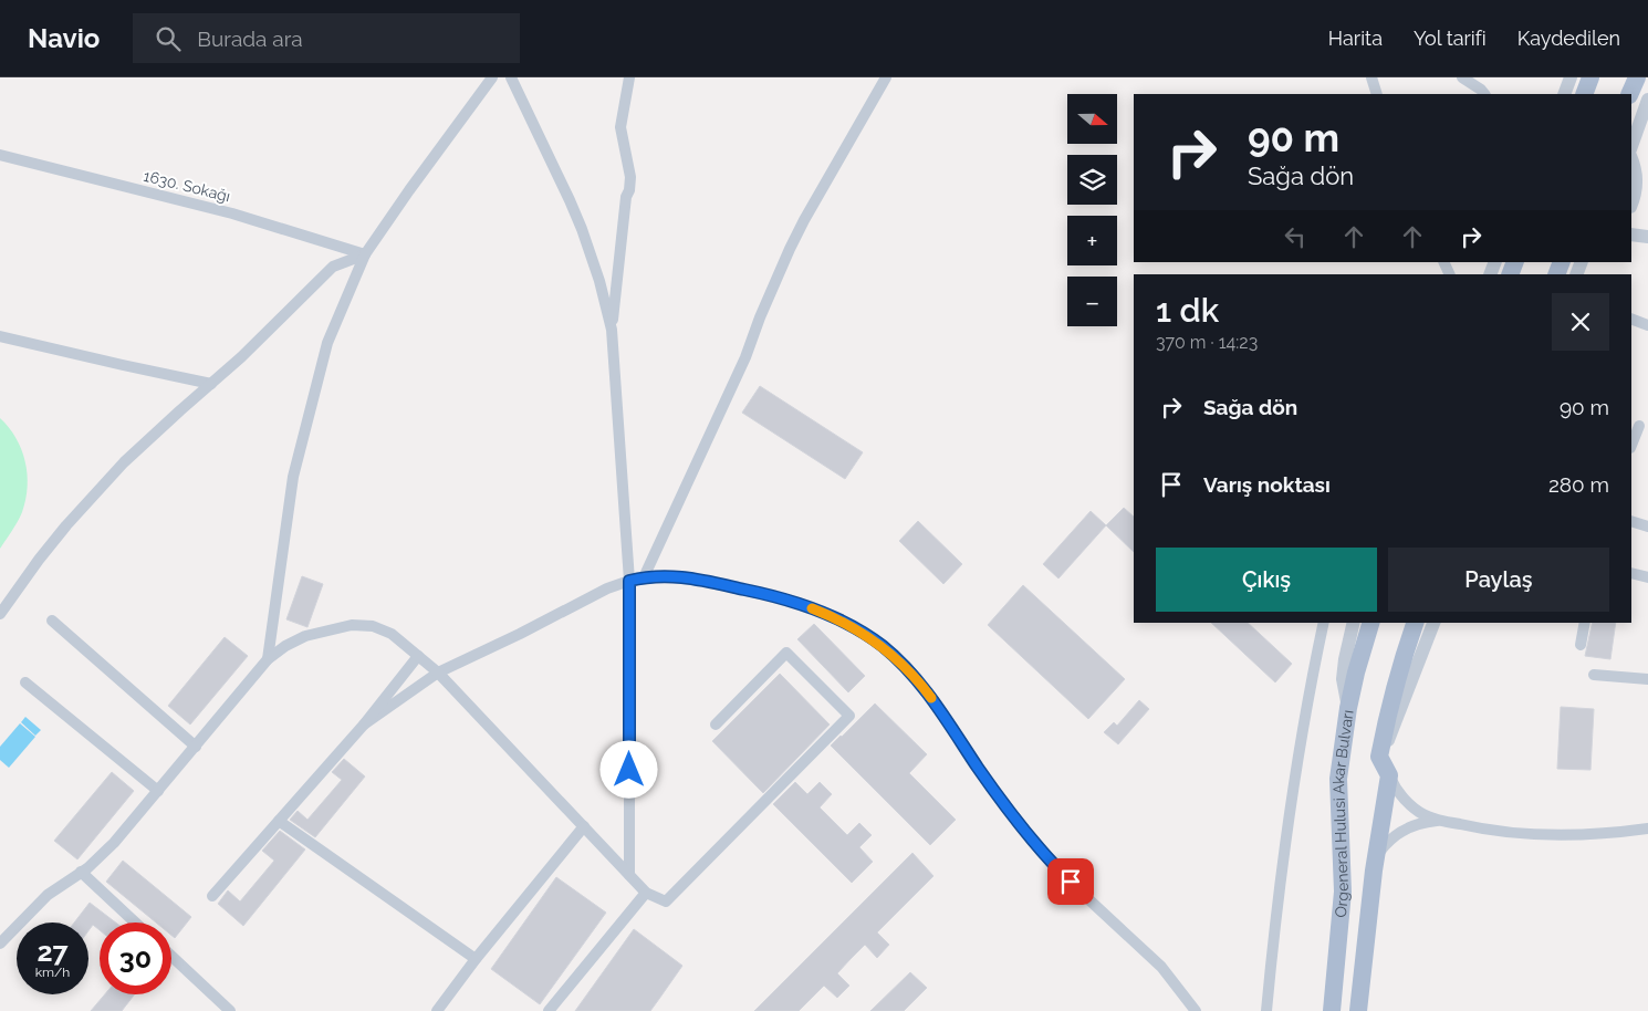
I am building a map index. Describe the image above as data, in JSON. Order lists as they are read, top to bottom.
{
  "streets": {
    "main road": ["Orgeneral Hulusi Akar Bulvarı"],
    "street": ["1630. Sokağı"]
  },
  "north": "right",
  "page": {
    "header": "Navio",
    "search": "Burada ara",
    "nav": ["Harita", "Yol tarifi", "Kaydedilen"],
    "map_buttons": ["+", "−"],
    "turn": ["90 m", "Sağa dön"],
    "heading": ["1 dk", "370 m · 14:23"],
    "list": [
      {
        "name": "Sağa dön",
        "value": "90 m"
      },
      {
        "name": "Varış noktası",
        "value": "280 m"
      }
    ],
    "buttons": ["Çıkış", "Paylaş"],
    "speed": "27 km/h",
    "limit": "30"
  }
}
